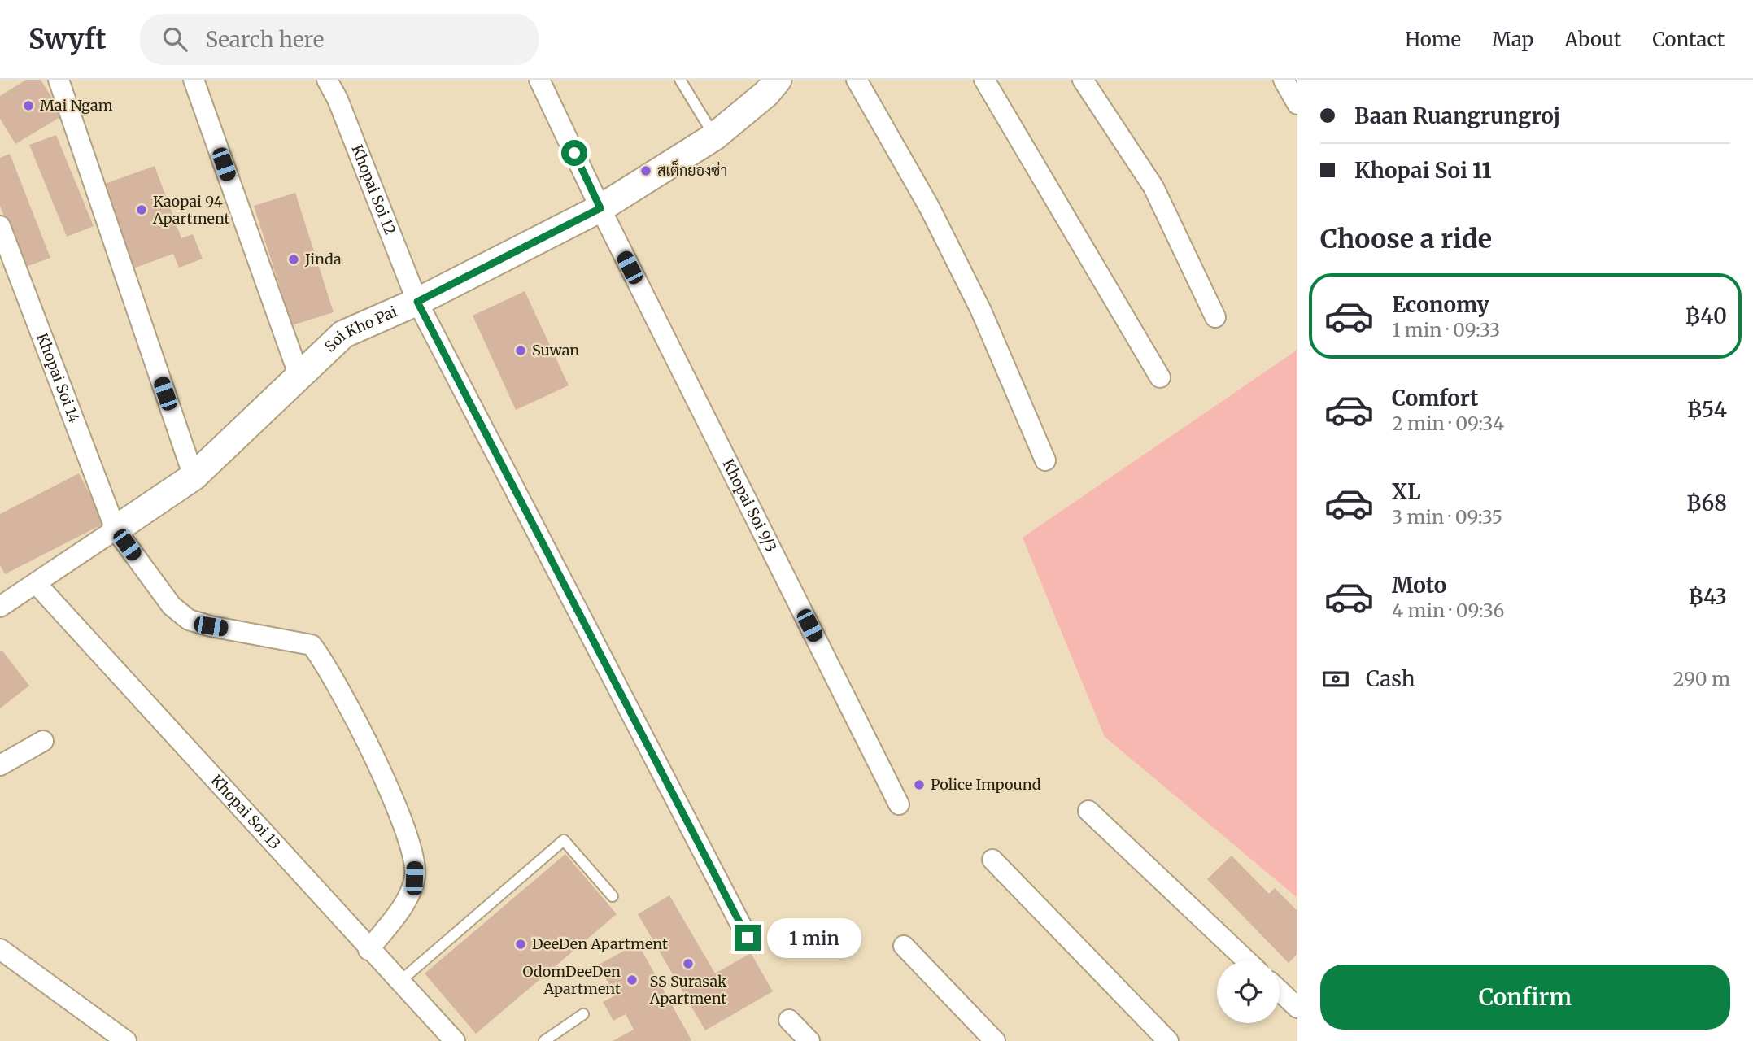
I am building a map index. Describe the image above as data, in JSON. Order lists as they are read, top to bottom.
{
  "streets": {
    "street": [
      "Khopai Soi 12",
      "Soi Kho Pai",
      "Khopai Soi 14",
      "Khopai Soi 9/3",
      "Khopai Soi 13"
    ]
  },
  "crossings": [
    ["Khopai Soi 12", "Soi Kho Pai"],
    ["Soi Kho Pai", "Khopai Soi 14"],
    ["Soi Kho Pai", "Khopai Soi 9/3"],
    ["Khopai Soi 14", "Khopai Soi 13"]
  ],
  "places": [
    "Mai Ngam",
    "สเต็กยองซ่า",
    "Kaopai 94 Apartment",
    "Jinda",
    "Suwan",
    "Police Impound",
    "DeeDen Apartment",
    "SS Surasak Apartment",
    "OdomDeeDen Apartment"
  ],
  "page": {
    "header": "Swyft",
    "search": "Search here",
    "nav": [
      "Home",
      "Map",
      "About",
      "Contact"
    ],
    "banner": ["Baan Ruangrungroj", "Khopai Soi 11"],
    "heading": "Choose a ride",
    "list": [
      {
        "name": "Economy",
        "note": "1 min · 09:33",
        "value": "฿40"
      },
      {
        "name": "Comfort",
        "note": "2 min · 09:34",
        "value": "฿54"
      },
      {
        "name": "XL",
        "note": "3 min · 09:35",
        "value": "฿68"
      },
      {
        "name": "Moto",
        "note": "4 min · 09:36",
        "value": "฿43"
      }
    ],
    "pay": ["Cash", "290 m"],
    "bubble": "1 min",
    "buttons": "Confirm"
  }
}
